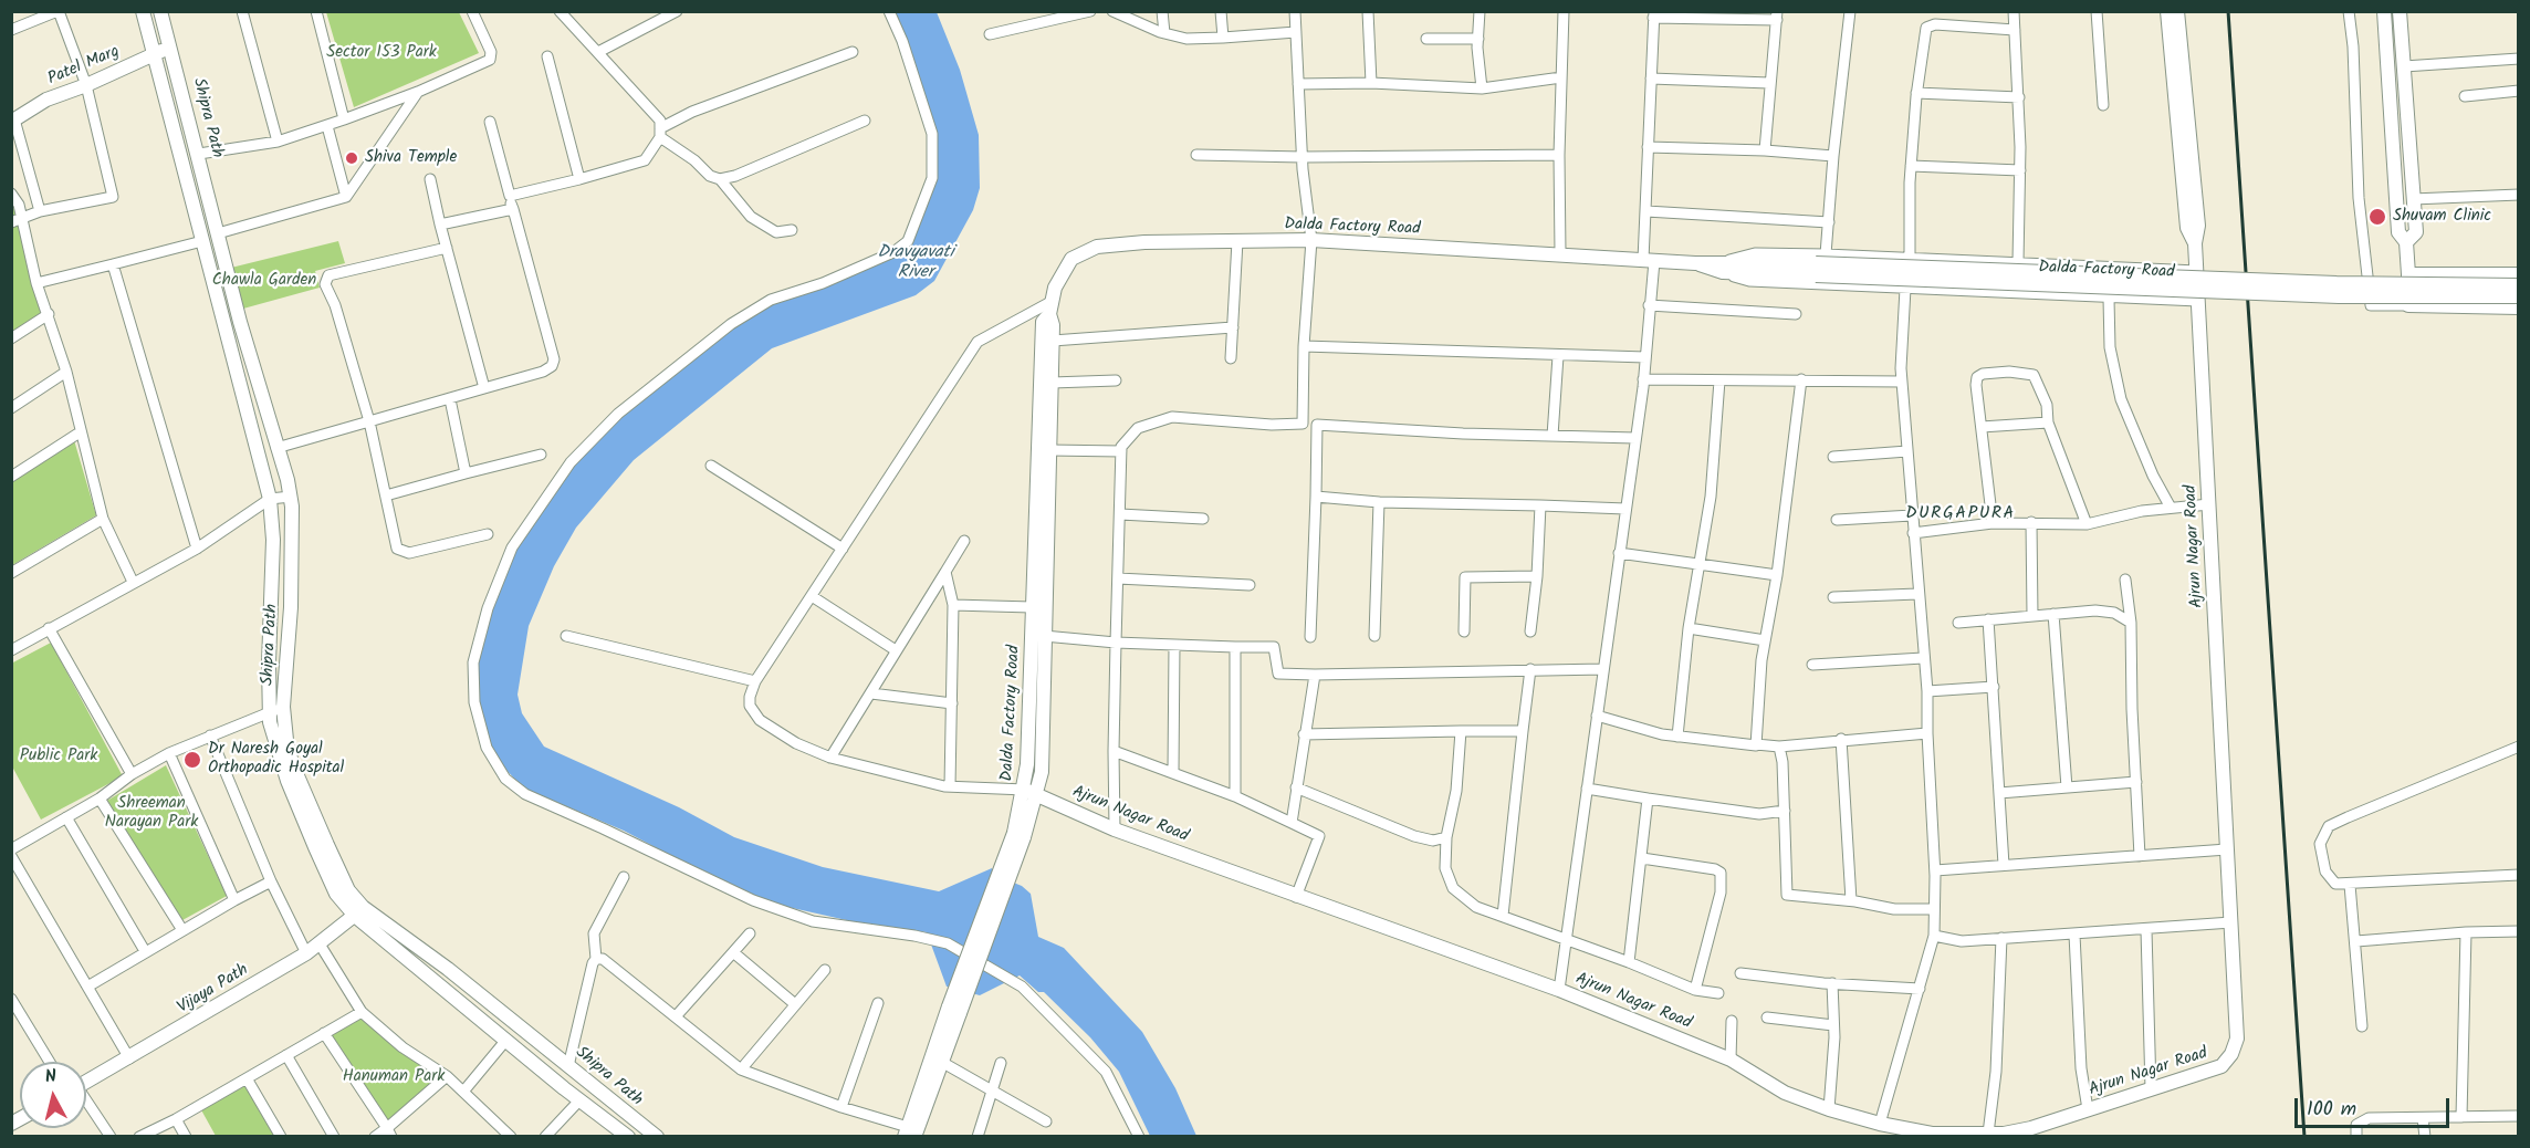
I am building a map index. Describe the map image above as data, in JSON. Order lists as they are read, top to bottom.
{
  "streets": {
    "street": [
      "Patel Marg",
      "Shipra Path",
      "Dalda Factory Road",
      "Ajrun Nagar Road",
      "Vijaya Path"
    ]
  },
  "crossings": [
    ["Patel Marg", "Shipra Path"],
    ["Shipra Path", "Vijaya Path"],
    ["Dalda Factory Road", "Ajrun Nagar Road"]
  ],
  "districts": ["DURGAPURA"],
  "water": ["Dravyavati River"],
  "parks": [
    "Sector 153 Park",
    "Chawla Garden",
    "Public Park",
    "Shreeman Narayan Park",
    "Hanuman Park"
  ],
  "places": ["Shiva Temple", "Shuvam Clinic", "Dr Naresh Goyal Orthopadic Hospital"],
  "scale_bar": "100 m",
  "north": "top"
}
